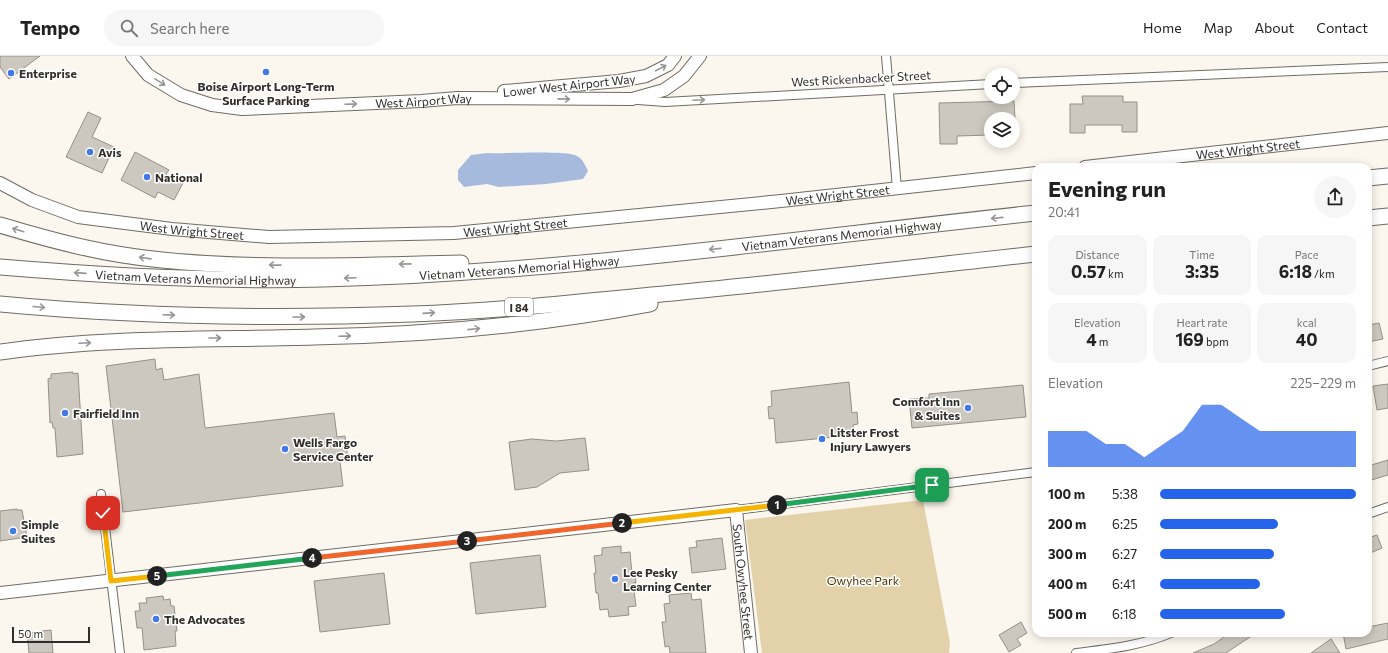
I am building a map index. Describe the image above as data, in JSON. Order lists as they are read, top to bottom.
{
  "streets": {
    "highway": ["Vietnam Veterans Memorial Highway", "I 84"],
    "street": [
      "West Rickenbacker Street",
      "Lower West Airport Way",
      "West Airport Way",
      "West Wright Street",
      "South Owyhee Street"
    ]
  },
  "crossings": [
    ["West Rickenbacker Street", "West Airport Way"],
    ["Lower West Airport Way", "West Airport Way"]
  ],
  "one_way": ["Lower West Airport Way", "West Airport Way"],
  "parks": ["Owyhee Park"],
  "places": [
    "Boise Airport Long-Term Surface Parking",
    "Enterprise",
    "Avis",
    "National",
    "Comfort Inn & Suites",
    "Fairfield Inn",
    "Litster Frost Injury Lawyers",
    "Wells Fargo Service Center",
    "Simple Suites",
    "Lee Pesky Learning Center",
    "The Advocates"
  ],
  "scale_bar": "50 m",
  "page": {
    "header": "Tempo",
    "search": "Search here",
    "nav": [
      "Home",
      "Map",
      "About",
      "Contact"
    ],
    "heading": ["Evening run", "20:41"],
    "stats": [
      ["Distance", "0.57 km"],
      ["Time", "3:35"],
      ["Pace", "6:18 /km"],
      ["Elevation", "4 m"],
      ["Heart rate", "169 bpm"],
      ["kcal", "40"]
    ],
    "chart": ["Elevation", "225–229 m"],
    "list": [
      {
        "name": "100 m",
        "note": "5:38"
      },
      {
        "name": "200 m",
        "note": "6:25"
      },
      {
        "name": "300 m",
        "note": "6:27"
      },
      {
        "name": "400 m",
        "note": "6:41"
      },
      {
        "name": "500 m",
        "note": "6:18"
      }
    ],
    "pins": [
      "1",
      "2",
      "3",
      "4",
      "5"
    ],
    "scale": "50 m"
  }
}
